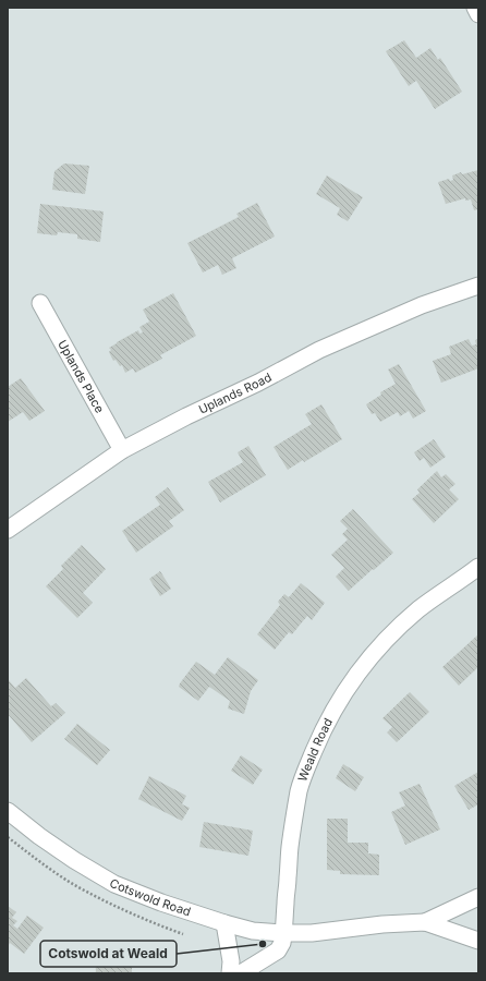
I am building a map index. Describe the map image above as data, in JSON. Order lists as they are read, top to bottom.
{
  "streets": {
    "street": [
      "Uplands Place",
      "Uplands Road",
      "Weald Road",
      "Cotswold Road"
    ]
  },
  "crossings": [
    ["Uplands Place", "Uplands Road"],
    ["Weald Road", "Cotswold Road"]
  ],
  "places": ["Cotswold at Weald"]
}
